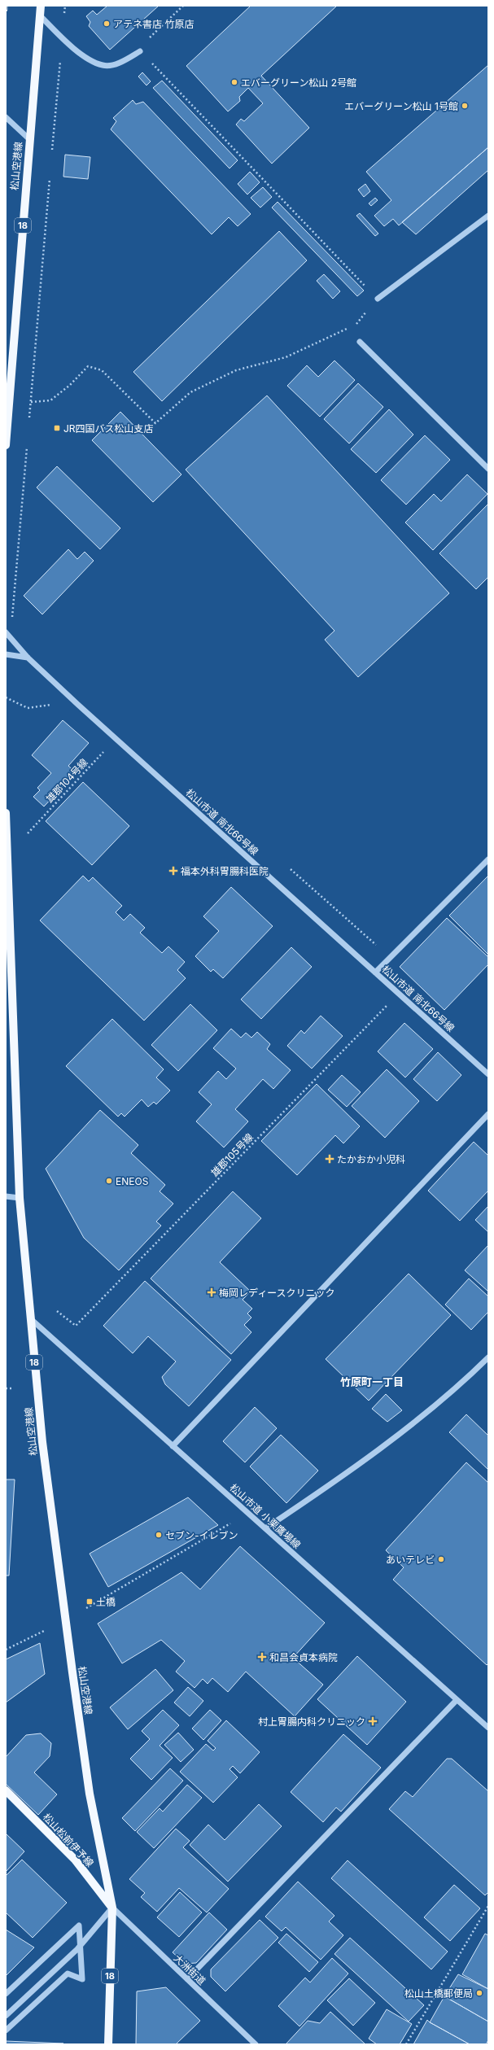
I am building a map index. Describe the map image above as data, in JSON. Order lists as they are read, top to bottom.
{
  "streets": {
    "main road": ["松山空港線", "18", "松山松前伊予線"],
    "street": ["松山市道 南北66号線", "松山市道 小栗鷹場線", "大洲街道"],
    "path": ["雄郡104号線", "雄郡105号線"]
  },
  "crossings": [
    ["松山空港線", "松山市道 小栗鷹場線"],
    ["松山空港線", "松山松前伊予線"],
    ["松山空港線", "大洲街道"],
    ["雄郡104号線", "松山市道 南北66号線"],
    ["松山市道 南北66号線", "雄郡105号線"],
    ["松山松前伊予線", "大洲街道"]
  ],
  "districts": ["竹原町一丁目"],
  "places": {
    "other": [
      "アテネ書店 竹原店",
      "エバーグリーン松山 2号館",
      "エバーグリーン松山 1号館",
      "ENEOS",
      "セブン-イレブン",
      "あいテレビ",
      "松山土橋郵便局"
    ],
    "transit": ["JR四国バス松山支店", "土橋"],
    "health": [
      "福本外科胃腸科医院",
      "たかおか小児科",
      "梅岡レディースクリニック",
      "和昌会貞本病院",
      "村上胃腸内科クリニック"
    ]
  }
}
